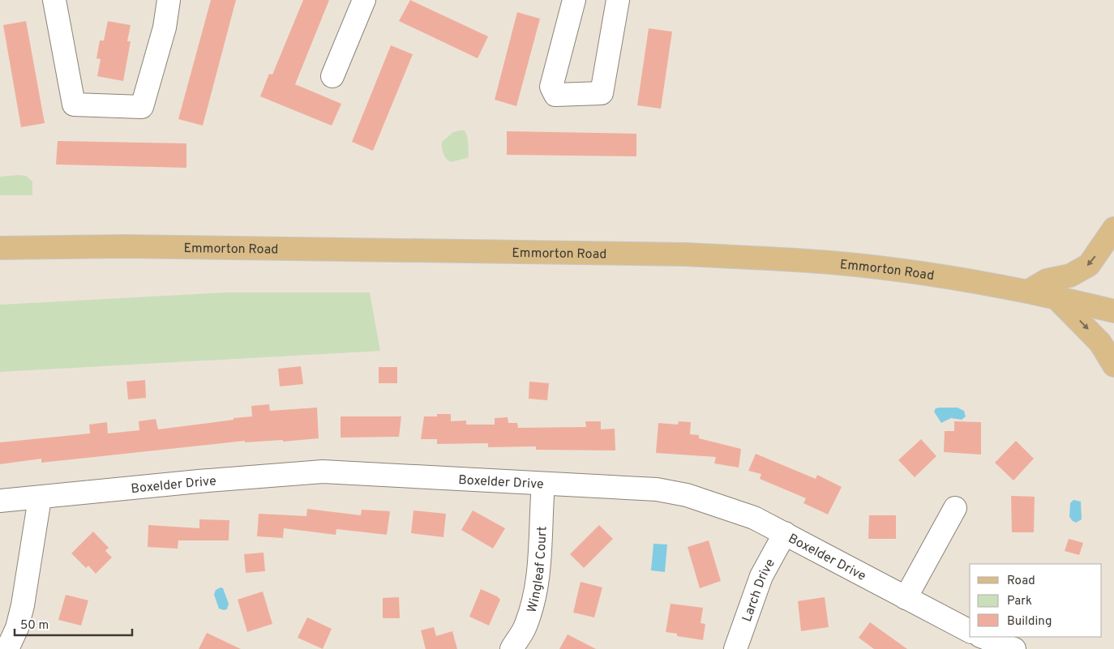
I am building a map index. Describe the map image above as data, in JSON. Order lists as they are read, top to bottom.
{
  "streets": {
    "main road": ["Emmorton Road"],
    "street": ["Boxelder Drive", "Wingleaf Court", "Larch Drive"]
  },
  "crossings": [
    ["Boxelder Drive", "Wingleaf Court"],
    ["Boxelder Drive", "Larch Drive"]
  ],
  "legend": ["Road", "Park", "Building"],
  "scale_bar": "50 m"
}
